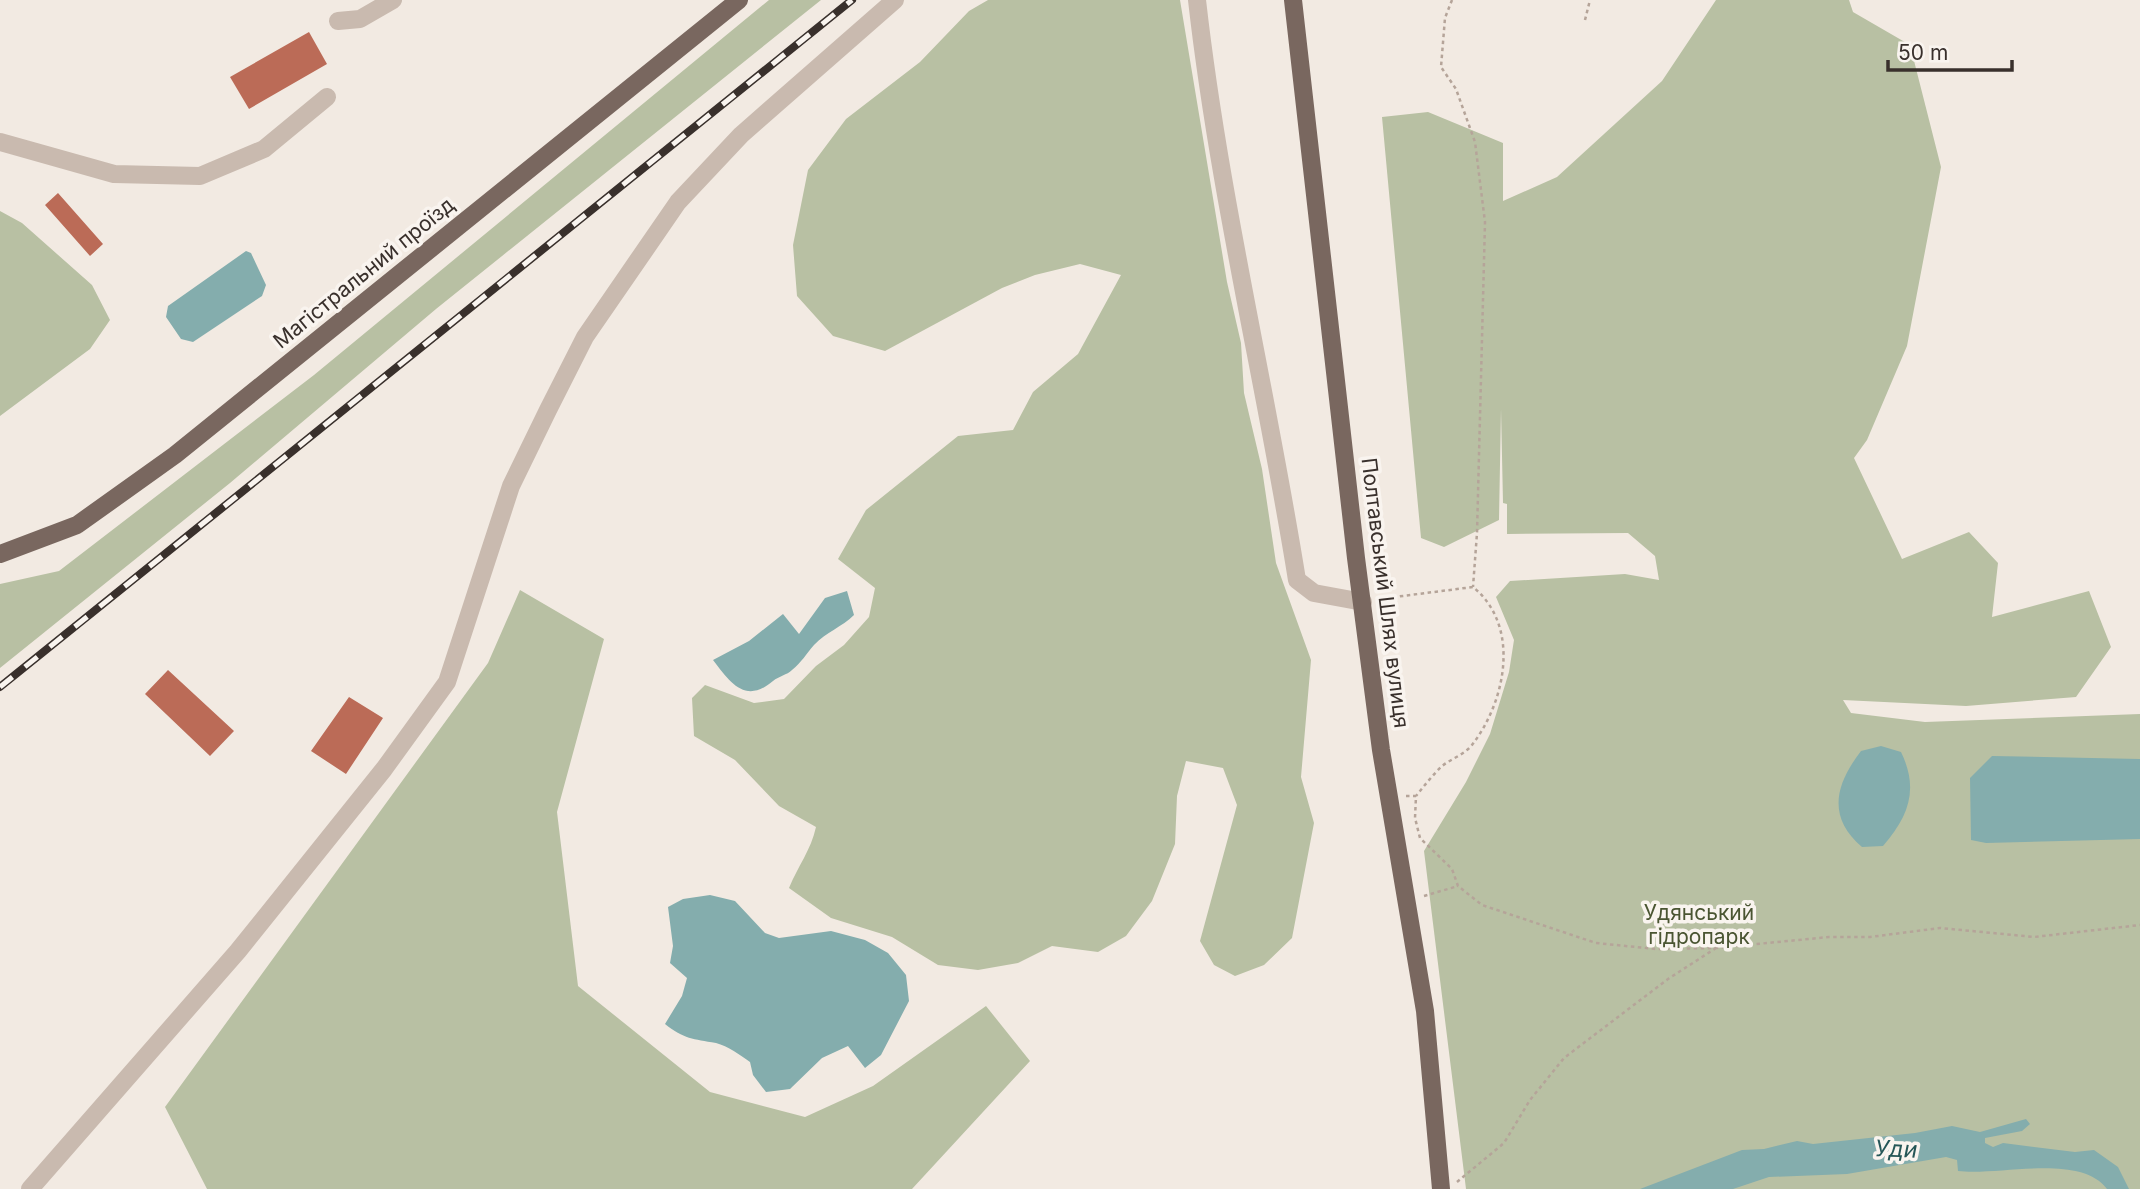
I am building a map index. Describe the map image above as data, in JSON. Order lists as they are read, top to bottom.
{
  "streets": {
    "main road": ["Магістральний проїзд", "Полтавський Шлях вулиця"]
  },
  "water": ["Уди"],
  "parks": ["Удянський гідропарк"],
  "scale_bar": "50 m"
}
